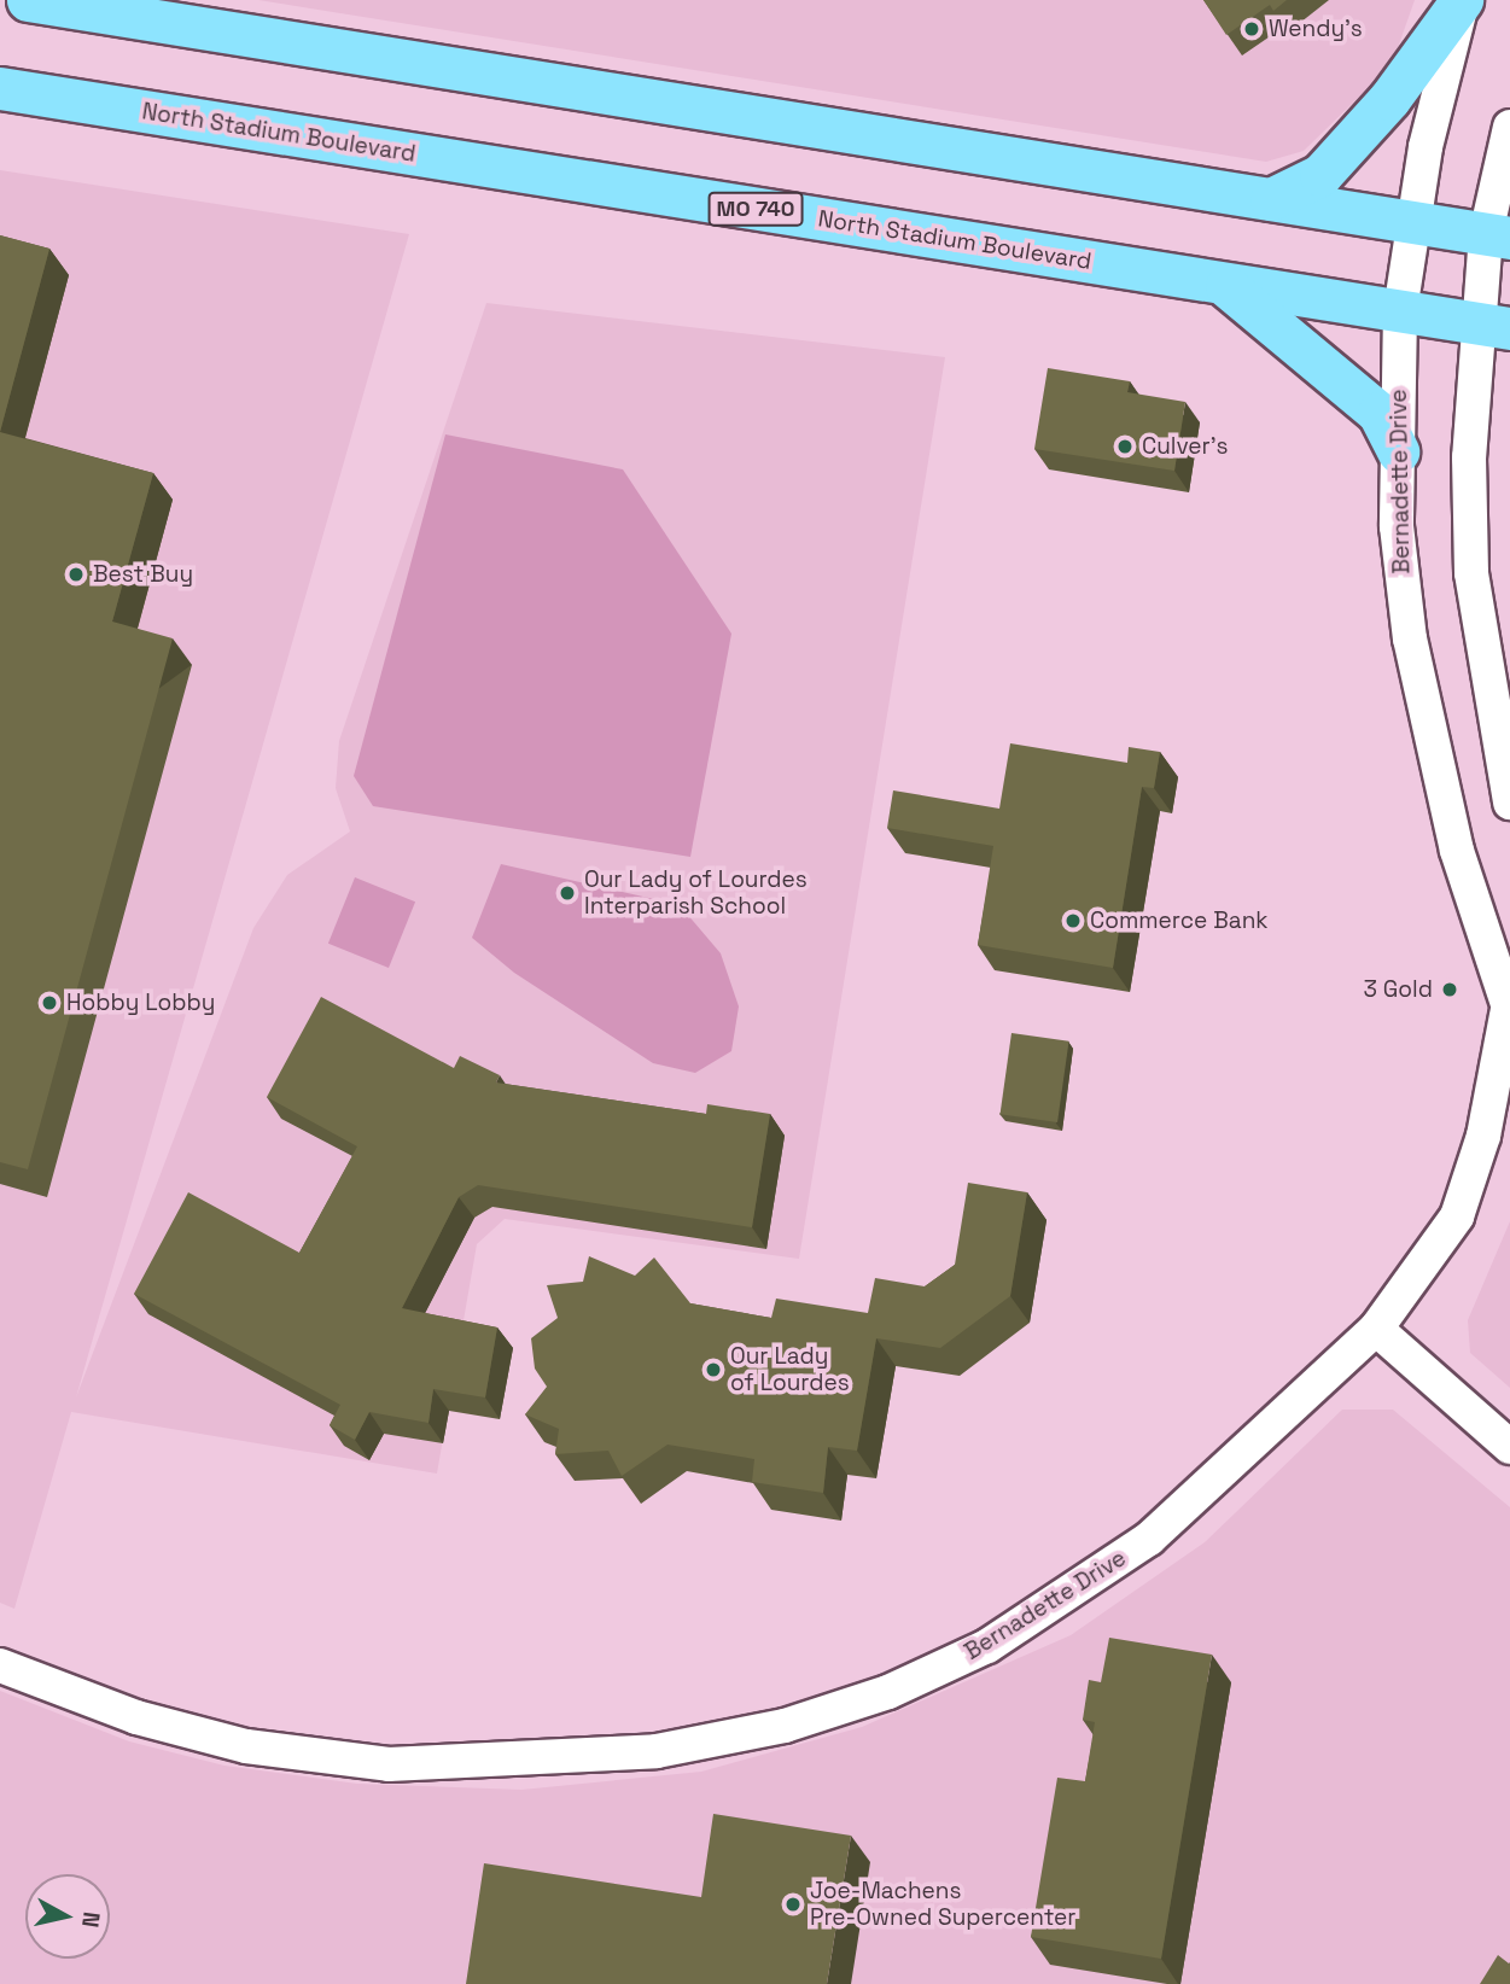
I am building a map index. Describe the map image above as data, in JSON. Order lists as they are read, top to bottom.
{
  "streets": {
    "main road": ["North Stadium Boulevard", "MO 740"],
    "street": ["Bernadette Drive"]
  },
  "crossings": [
    ["North Stadium Boulevard", "Bernadette Drive"]
  ],
  "places": [
    "Wendy's",
    "Culver's",
    "Best Buy",
    "Our Lady of Lourdes Interparish School",
    "Commerce Bank",
    "3 Gold",
    "Hobby Lobby",
    "Our Lady of Lourdes",
    "Joe-Machens Pre-Owned Supercenter"
  ],
  "north": "right"
}
